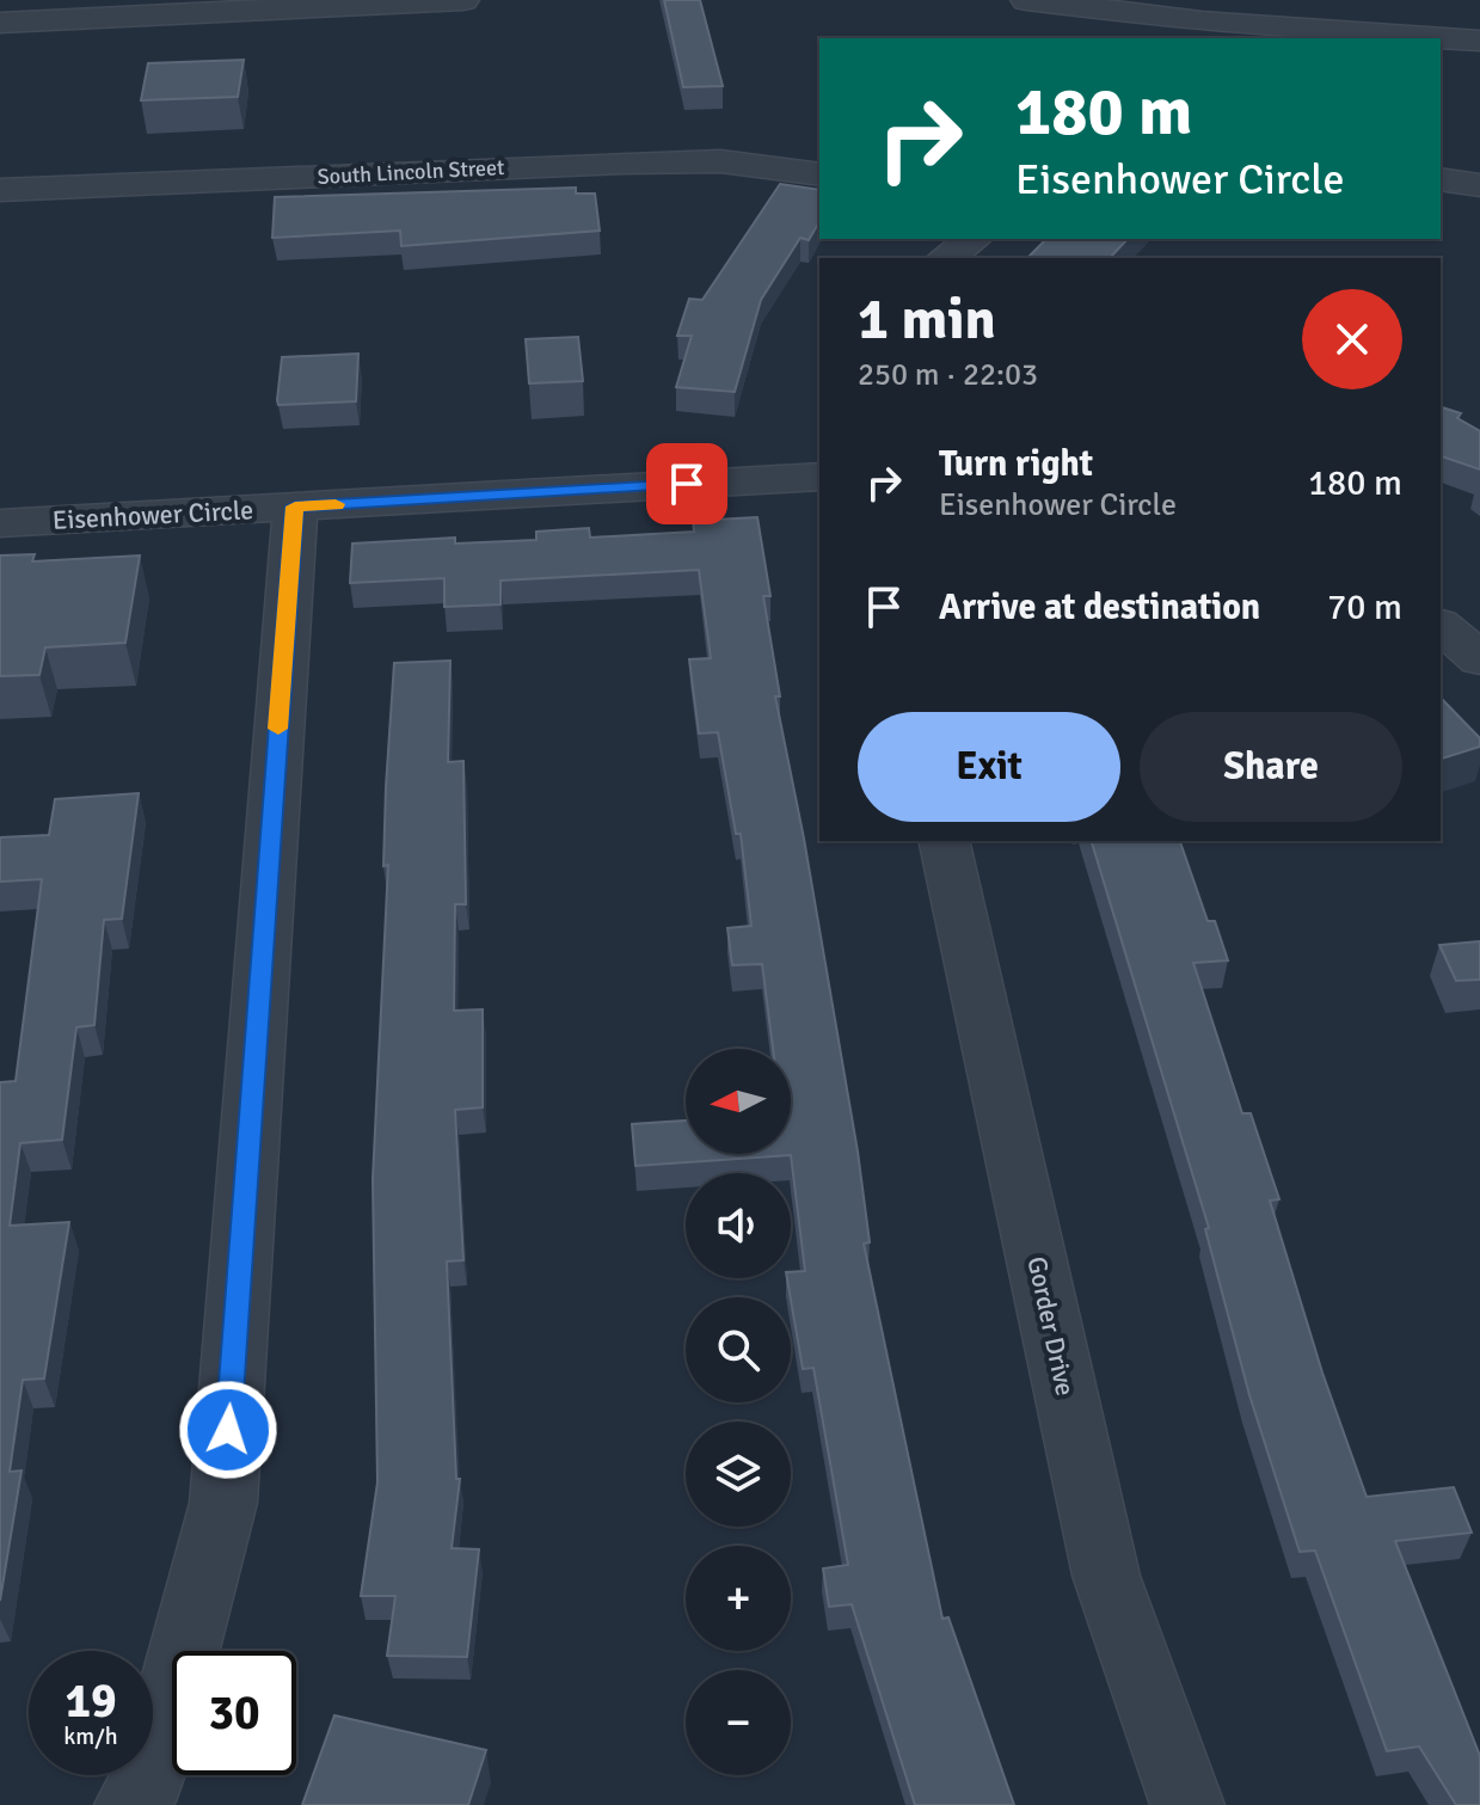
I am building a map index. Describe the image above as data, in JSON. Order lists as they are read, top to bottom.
{
  "streets": {
    "street": ["South Lincoln Street", "Eisenhower Circle", "Gorder Drive"]
  },
  "north": "left",
  "page": {
    "turn": ["180 m", "Eisenhower Circle"],
    "heading": ["1 min", "250 m · 22:03"],
    "list": [
      {
        "name": "Turn right",
        "note": "Eisenhower Circle",
        "value": "180 m"
      },
      {
        "name": "Arrive at destination",
        "value": "70 m"
      }
    ],
    "buttons": ["Exit", "Share"],
    "map_buttons": ["+", "−"],
    "speed": "19 km/h",
    "limit": "30"
  }
}
